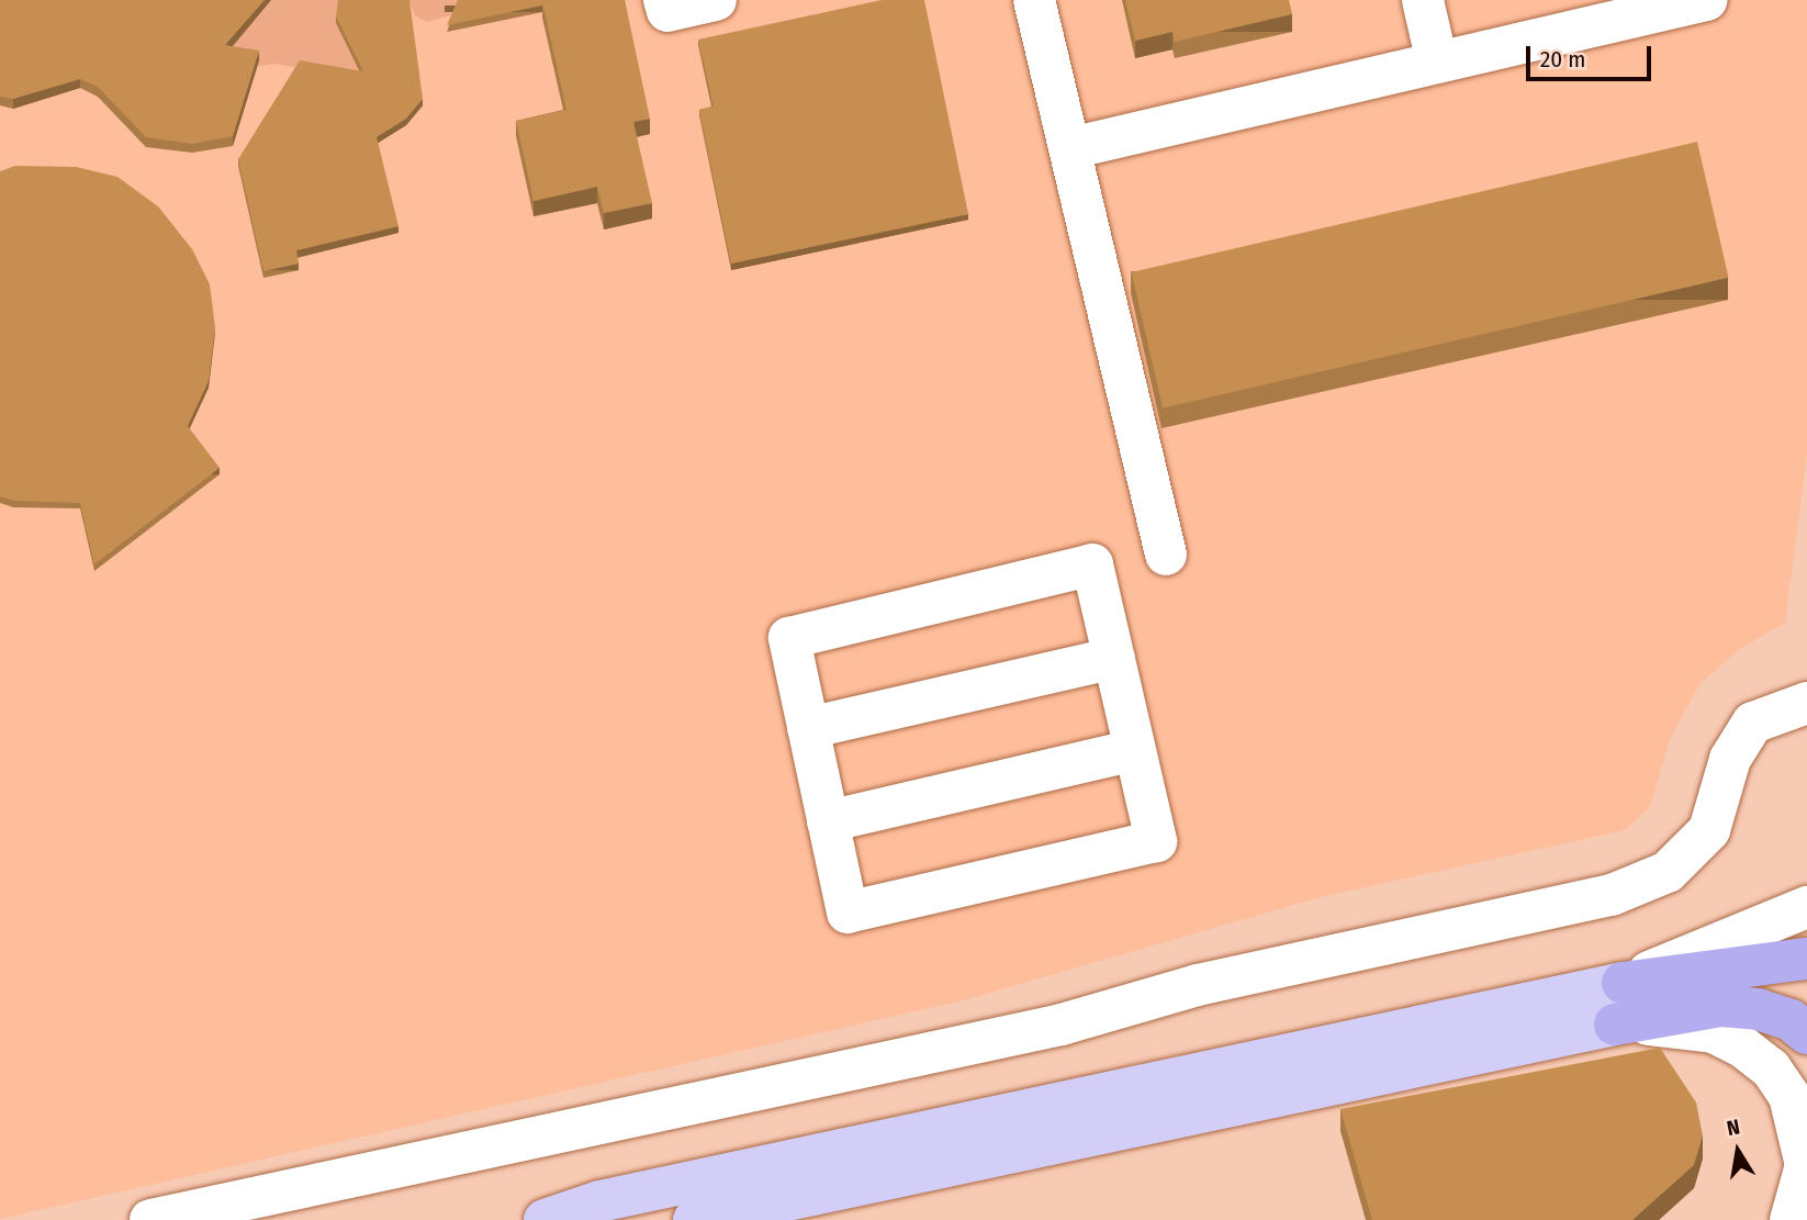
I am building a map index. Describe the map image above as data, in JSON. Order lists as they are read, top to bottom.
{
  "scale_bar": "20 m",
  "north": "top"
}
